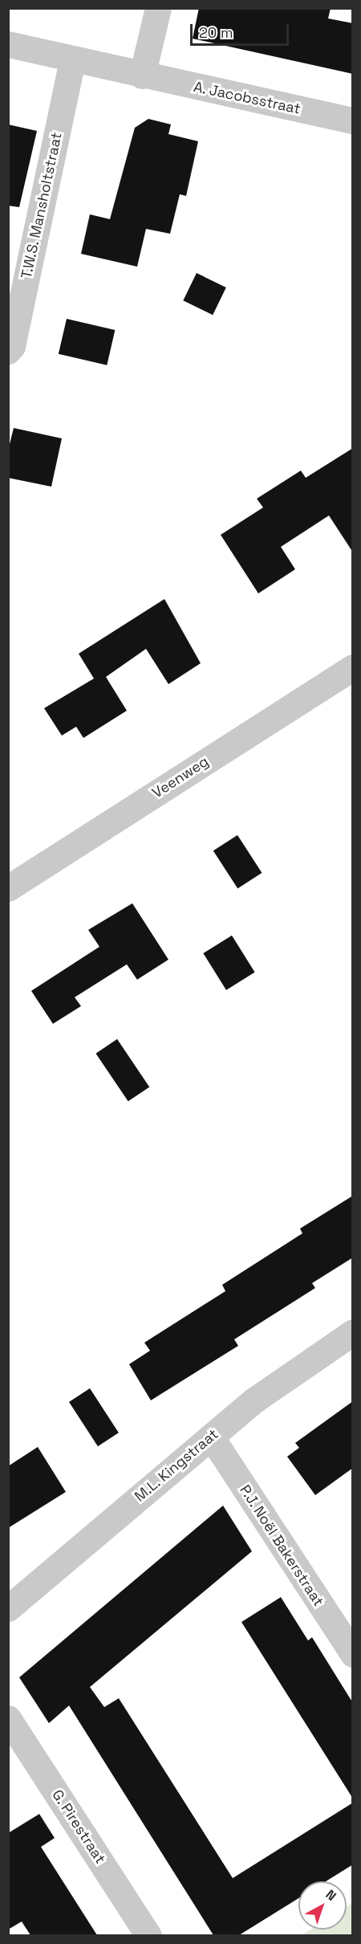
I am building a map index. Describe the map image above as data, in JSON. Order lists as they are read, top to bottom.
{
  "streets": {
    "street": [
      "A. Jacobsstraat",
      "T.W.S. Mansholtstraat",
      "Veenweg",
      "M.L. Kingstraat",
      "P.J. Noël Bakerstraat",
      "G. Pirestraat"
    ]
  },
  "crossings": [
    ["A. Jacobsstraat", "T.W.S. Mansholtstraat"],
    ["M.L. Kingstraat", "P.J. Noël Bakerstraat"]
  ],
  "scale_bar": "20 m",
  "north": "top right"
}
